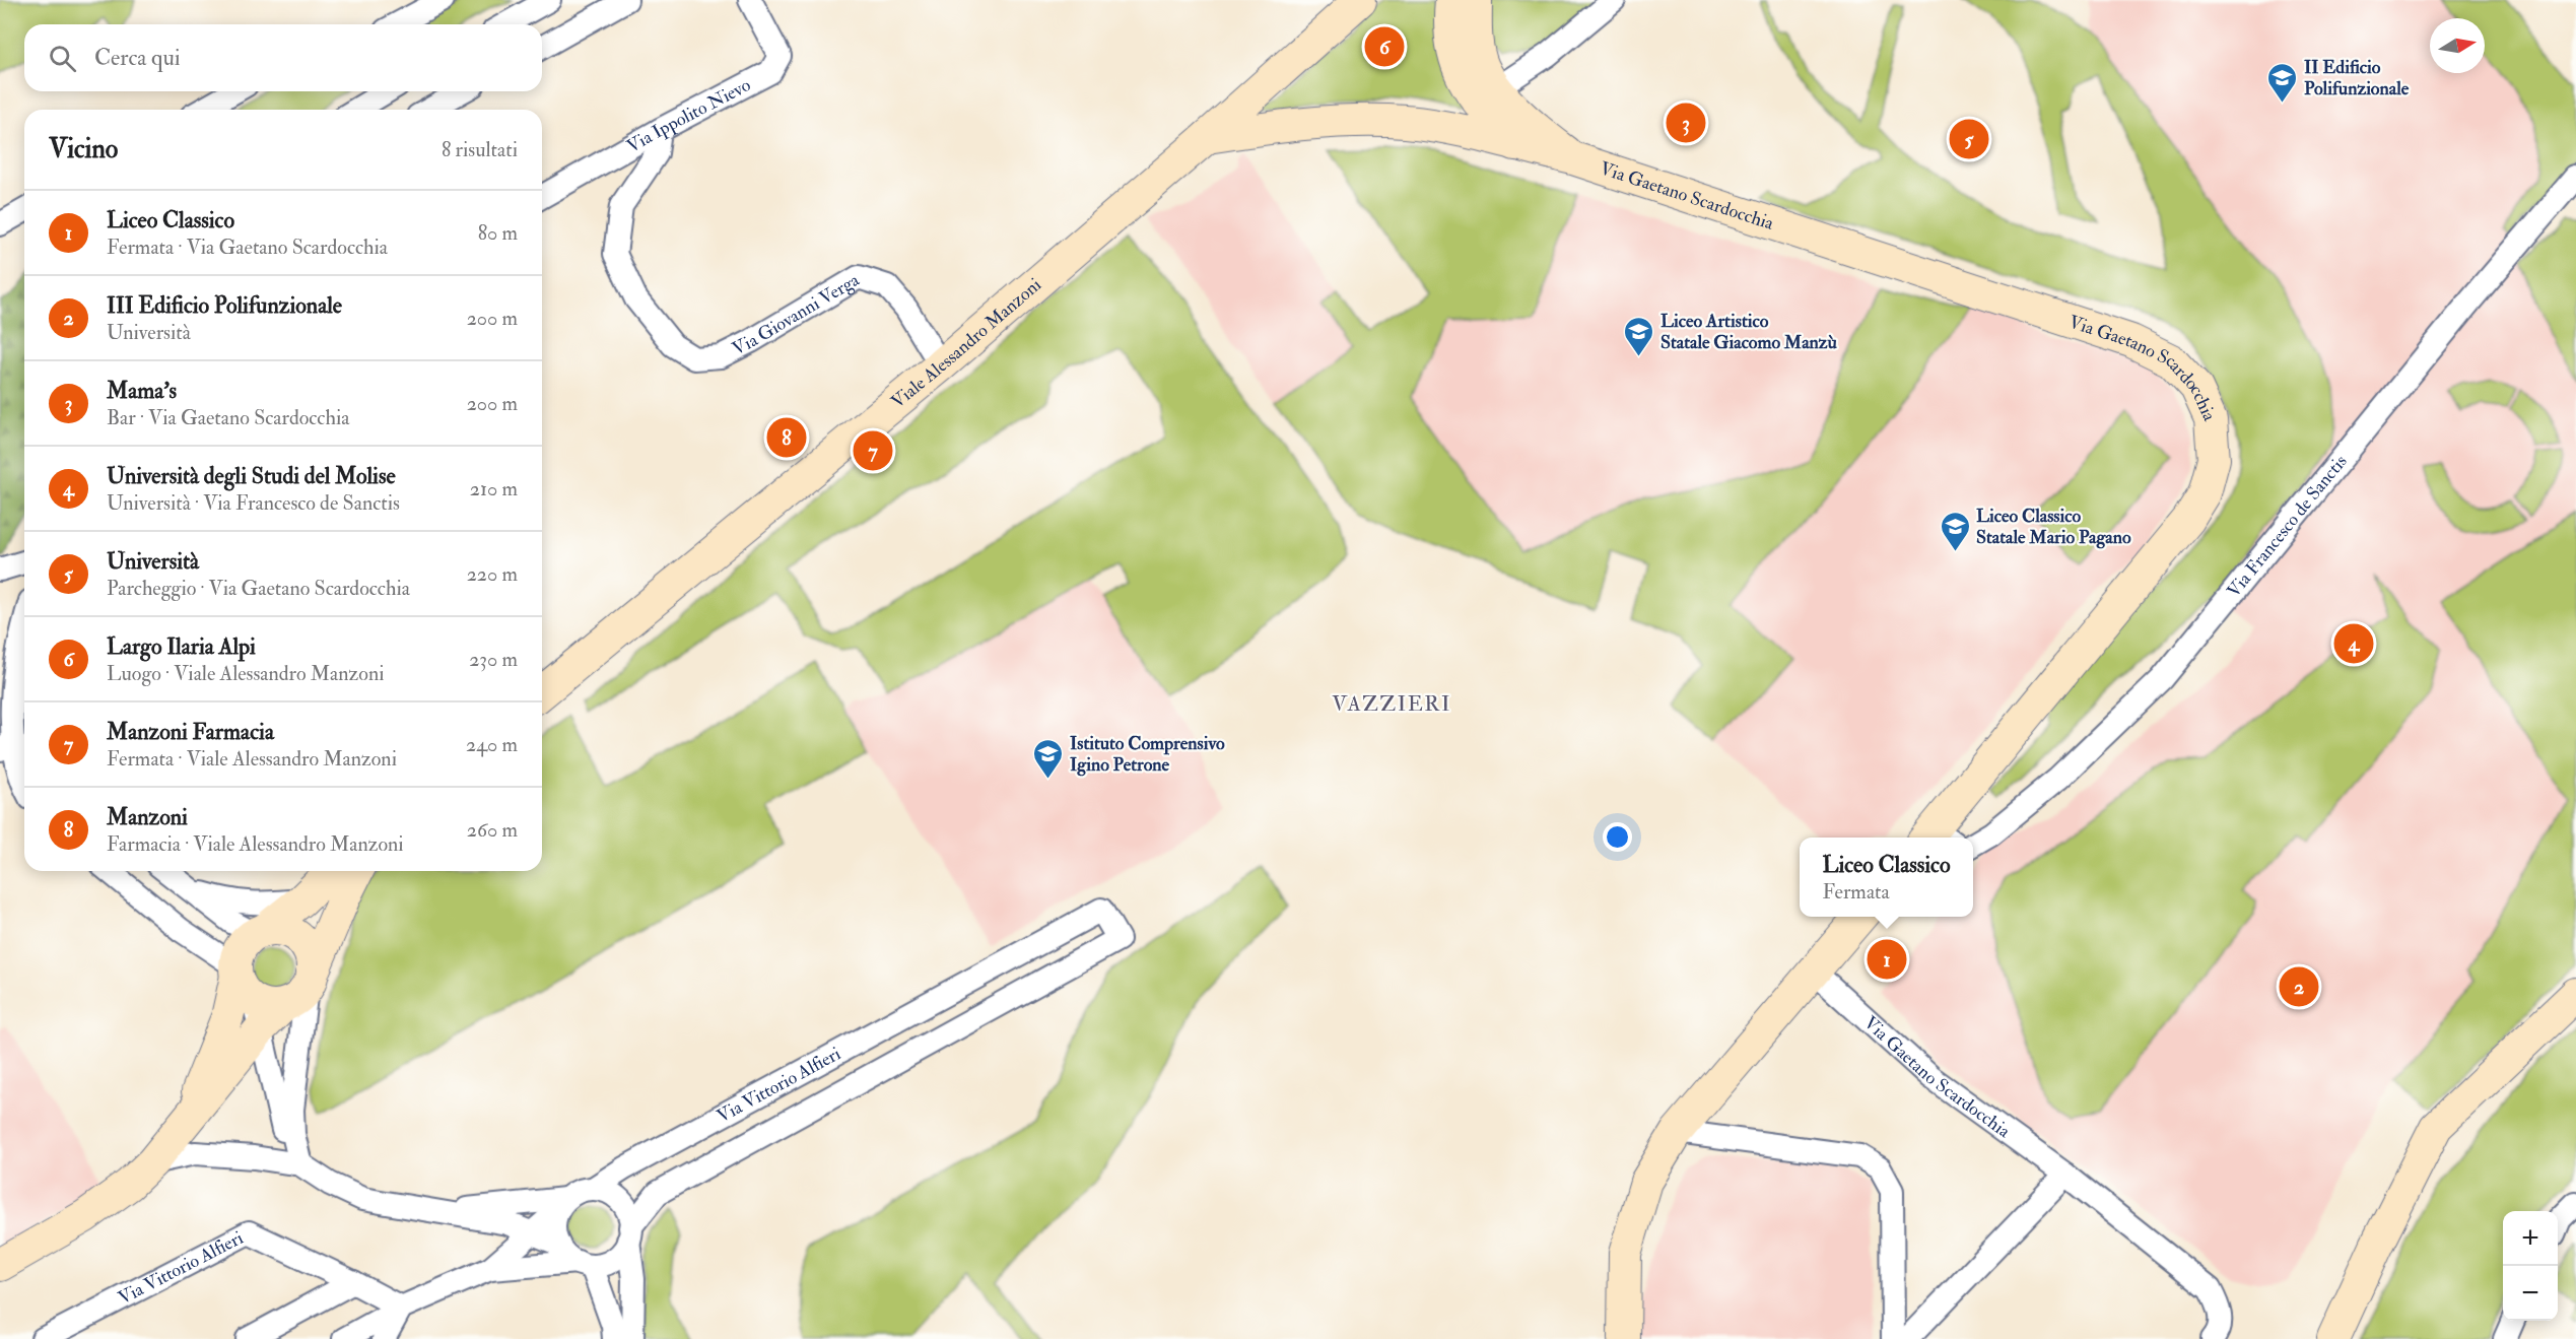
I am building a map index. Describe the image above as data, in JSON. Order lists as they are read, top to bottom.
{
  "streets": {
    "street": [
      "Via Ippolito Nievo",
      "Via Gaetano Scardocchia",
      "Via Giovanni Verga",
      "Viale Alessandro Manzoni",
      "Via Francesco de Sanctis",
      "Via Vittorio Alfieri"
    ]
  },
  "crossings": [
    ["Via Ippolito Nievo", "Via Giovanni Verga"],
    ["Via Gaetano Scardocchia", "Viale Alessandro Manzoni"],
    ["Via Giovanni Verga", "Viale Alessandro Manzoni"]
  ],
  "districts": ["VAZZIERI"],
  "places": {
    "school or university": [
      "II Edificio Polifunzionale",
      "Liceo Artistico Statale Giacomo Manzù",
      "Liceo Classico Statale Mario Pagano",
      "Istituto Comprensivo Igino Petrone"
    ]
  },
  "north": "right",
  "page": {
    "pins": [
      "6",
      "3",
      "5",
      "8",
      "7",
      "4",
      "1",
      "2"
    ],
    "search": "Cerca qui",
    "heading": ["Vicino", "8 risultati"],
    "list": [
      {
        "mark": "1",
        "name": "Liceo Classico",
        "note": "Fermata · Via Gaetano Scardocchia",
        "value": "80 m"
      },
      {
        "mark": "2",
        "name": "III Edificio Polifunzionale",
        "note": "Università",
        "value": "200 m"
      },
      {
        "mark": "3",
        "name": "Mama's",
        "note": "Bar · Via Gaetano Scardocchia",
        "value": "200 m"
      },
      {
        "mark": "4",
        "name": "Università degli Studi del Molise",
        "note": "Università · Via Francesco de Sanctis",
        "value": "210 m"
      },
      {
        "mark": "5",
        "name": "Università",
        "note": "Parcheggio · Via Gaetano Scardocchia",
        "value": "220 m"
      },
      {
        "mark": "6",
        "name": "Largo Ilaria Alpi",
        "note": "Luogo · Viale Alessandro Manzoni",
        "value": "230 m"
      },
      {
        "mark": "7",
        "name": "Manzoni Farmacia",
        "note": "Fermata · Viale Alessandro Manzoni",
        "value": "240 m"
      },
      {
        "mark": "8",
        "name": "Manzoni",
        "note": "Farmacia · Viale Alessandro Manzoni",
        "value": "260 m"
      }
    ],
    "popup": ["Liceo Classico", "Fermata"],
    "map_buttons": ["+", "−"]
  }
}
